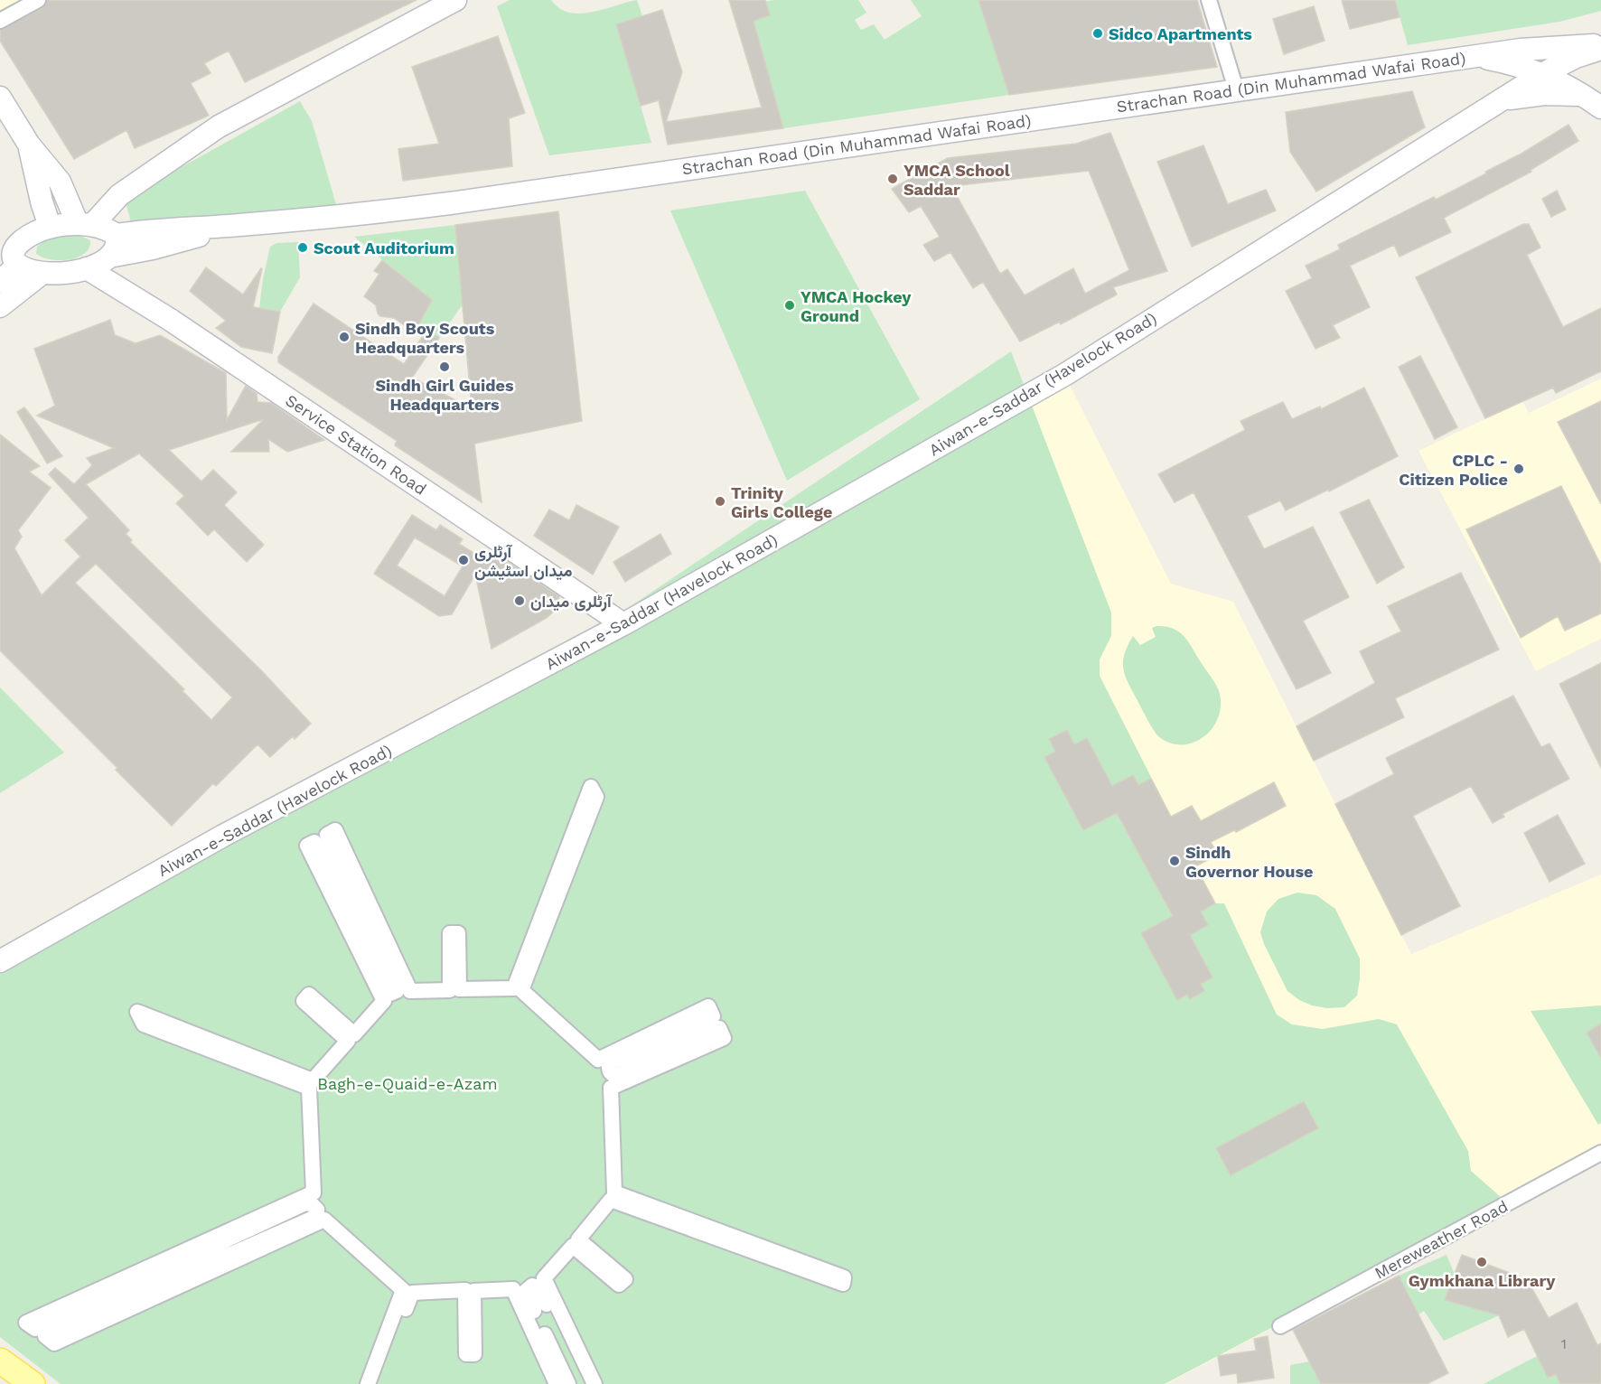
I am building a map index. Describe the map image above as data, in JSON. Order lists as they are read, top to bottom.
{
  "streets": {
    "main road": ["Strachan Road (Din Muhammad Wafai Road)", "Aiwan-e-Saddar (Havelock Road)", "Service Station Road"],
    "street": ["Mereweather Road"]
  },
  "crossings": [
    ["Strachan Road (Din Muhammad Wafai Road)", "Aiwan-e-Saddar (Havelock Road)"],
    ["Strachan Road (Din Muhammad Wafai Road)", "Service Station Road"],
    ["Aiwan-e-Saddar (Havelock Road)", "Service Station Road"]
  ],
  "parks": ["Bagh-e-Quaid-e-Azam"],
  "places": [
    "Sidco Apartments",
    "YMCA School Saddar",
    "Scout Auditorium",
    "YMCA Hockey Ground",
    "Sindh Boy Scouts Headquarters",
    "Sindh Girl Guides Headquarters",
    "CPLC - Citizen Police",
    "Trinity Girls College",
    "آرٹلری میدان اسٹیشن",
    "آرٹلری میدان",
    "Sindh Governor House",
    "Gymkhana Library"
  ],
  "house_numbers": ["1"]
}
